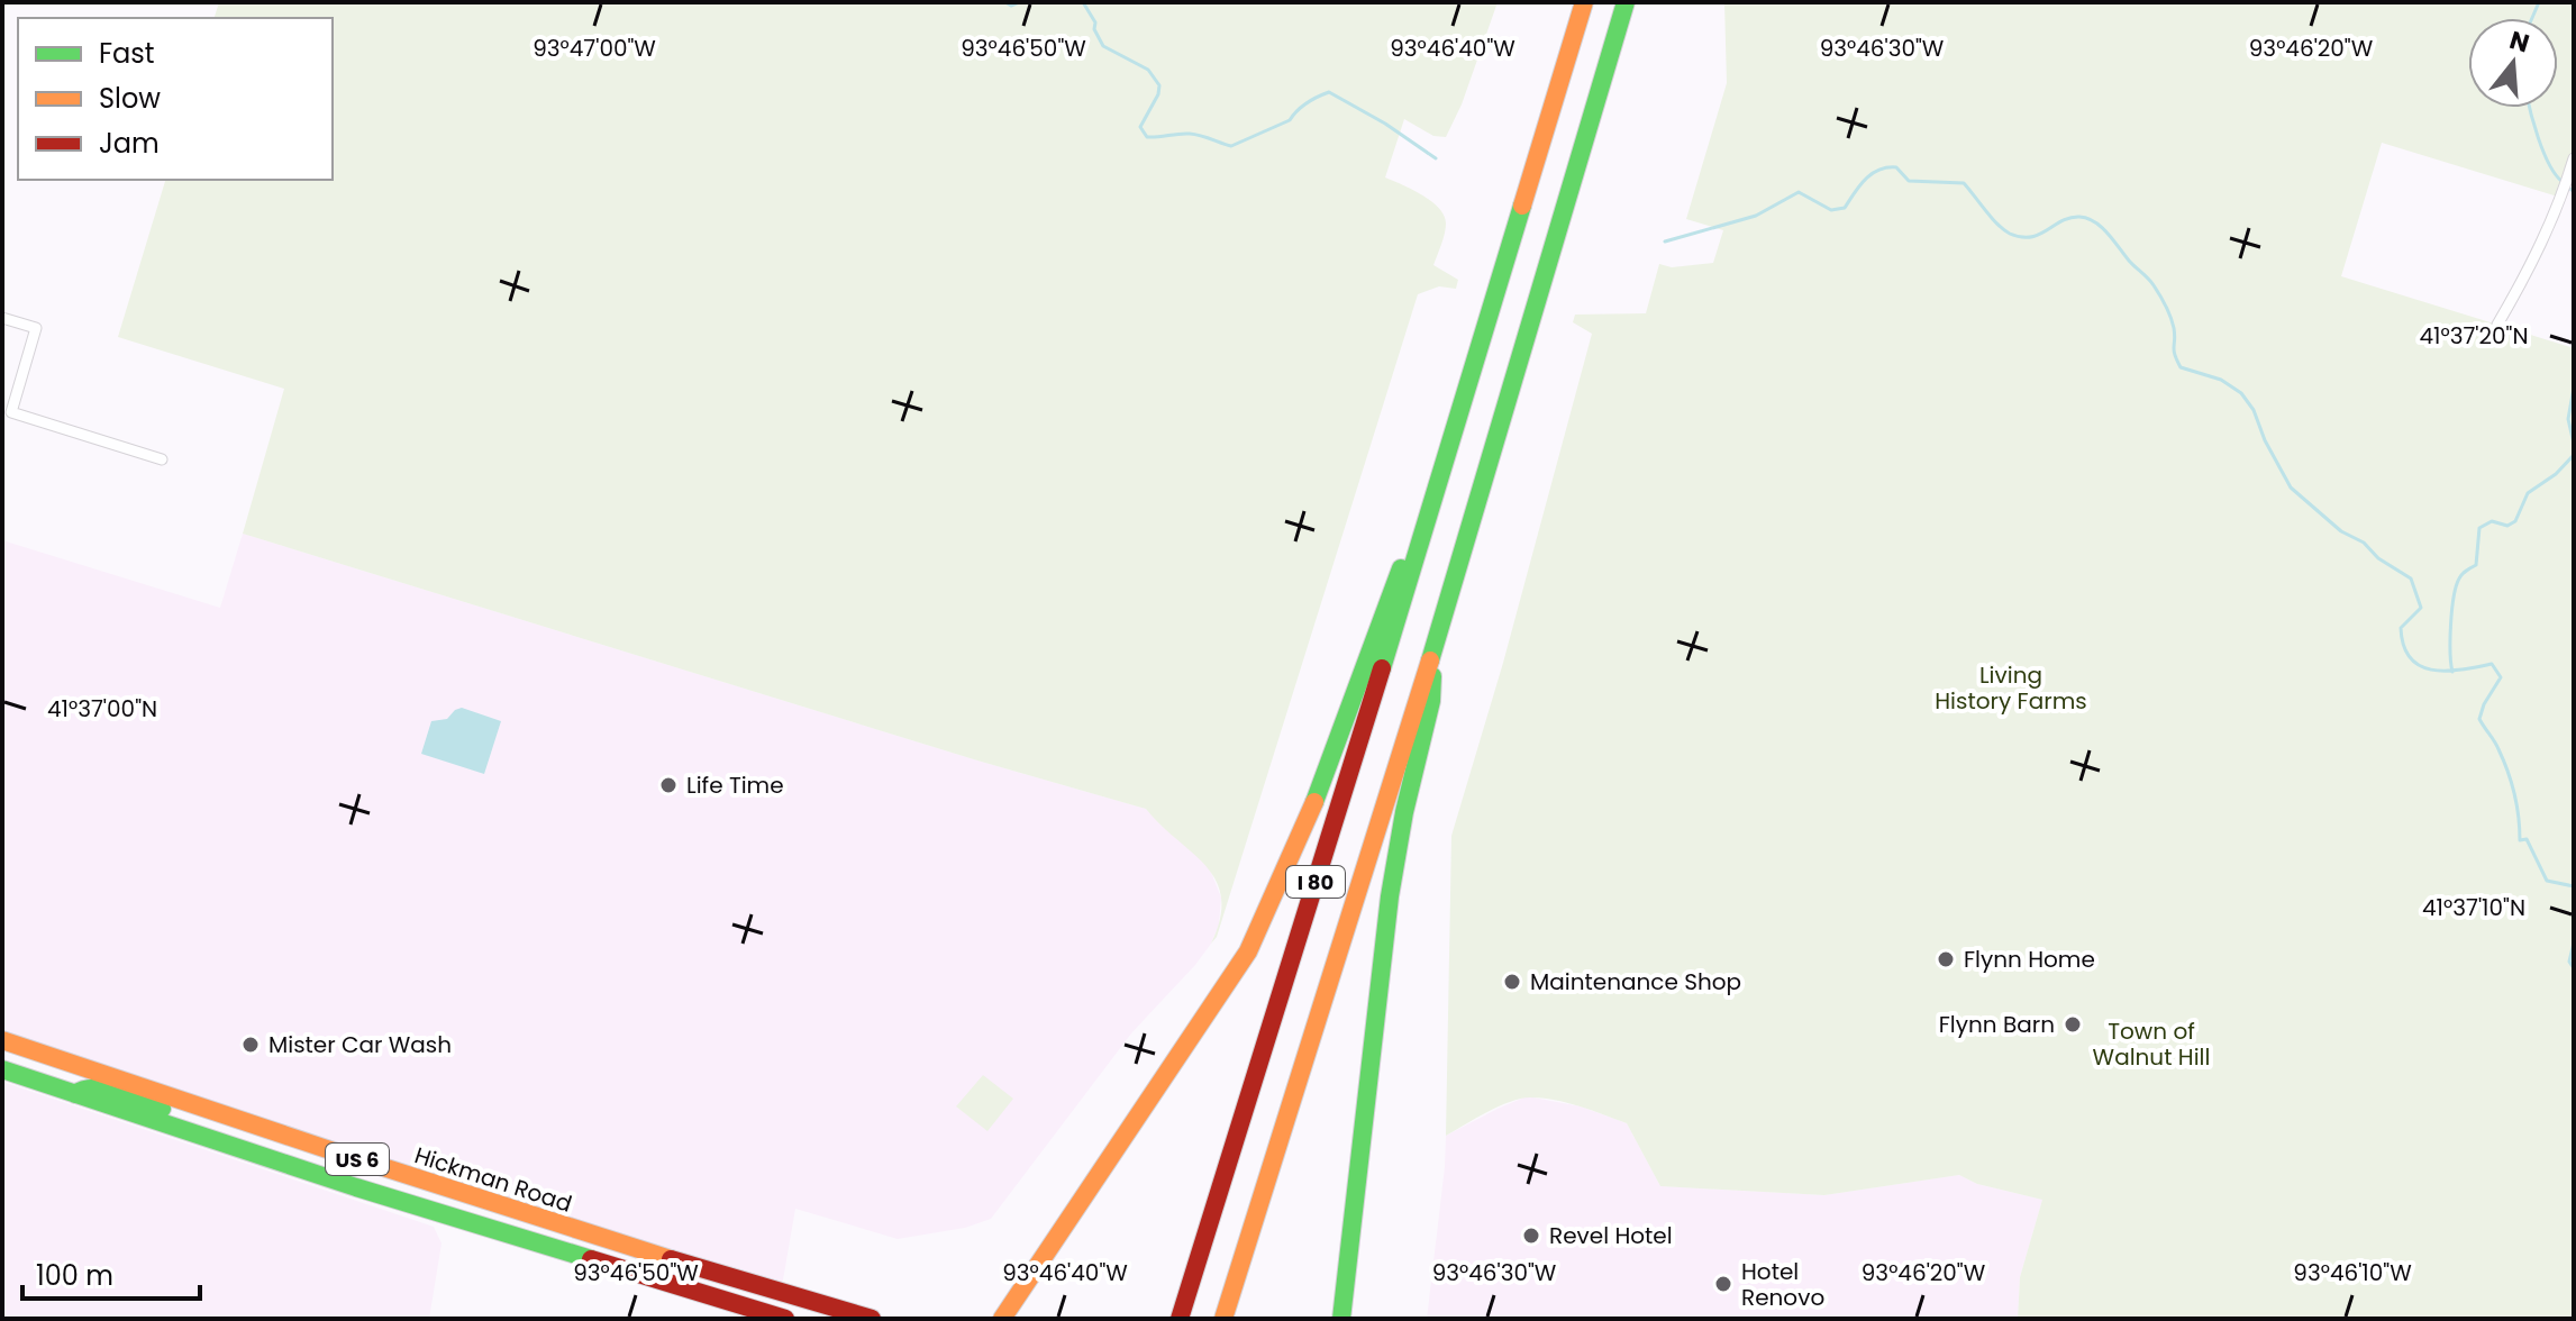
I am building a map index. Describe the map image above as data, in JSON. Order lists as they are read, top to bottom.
{
  "streets": {
    "highway": ["I 80", "US 6", "Hickman Road"]
  },
  "parks": ["Living History Farms", "Town of Walnut Hill"],
  "places": [
    "Life Time",
    "Flynn Home",
    "Maintenance Shop",
    "Flynn Barn",
    "Mister Car Wash",
    "Revel Hotel",
    "Hotel Renovo"
  ],
  "legend": ["Fast", "Slow", "Jam"],
  "scale_bar": "100 m",
  "north": "top",
  "coordinates": [
    "93°47'00\"W",
    "93°46'50\"W",
    "93°46'40\"W",
    "93°46'30\"W",
    "93°46'20\"W",
    "41°37'20\"N",
    "41°37'00\"N",
    "41°37'10\"N",
    "93°46'10\"W"
  ]
}
